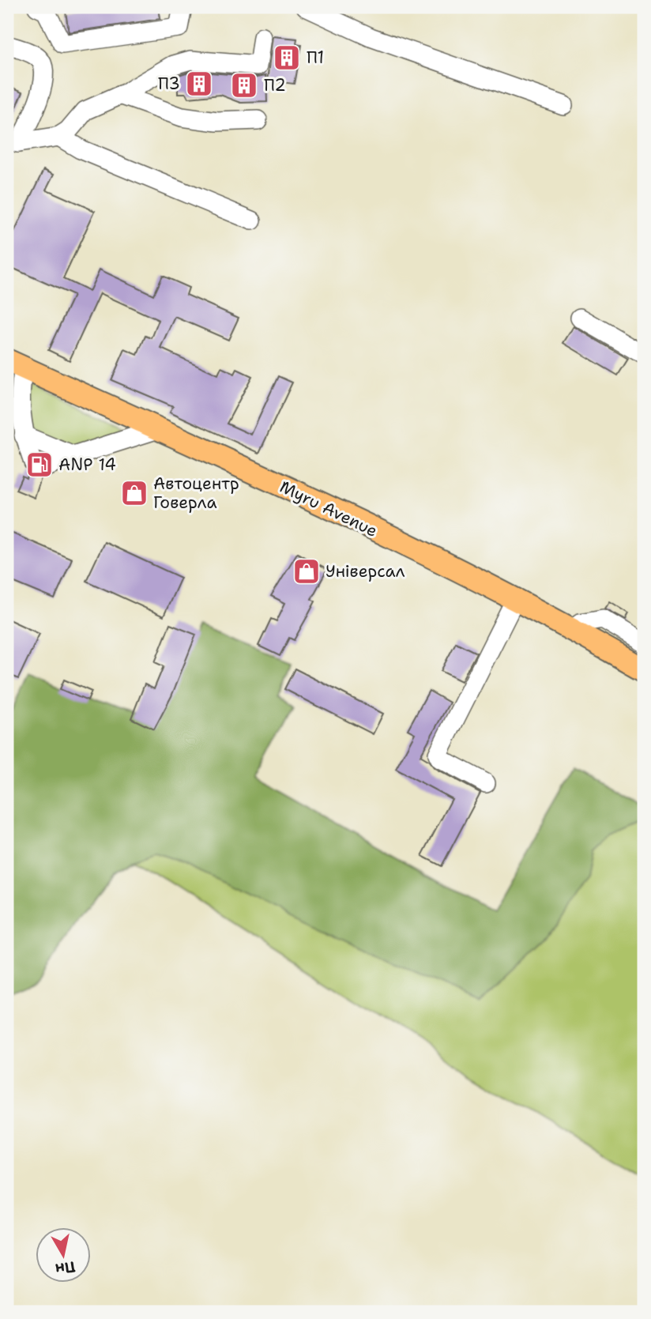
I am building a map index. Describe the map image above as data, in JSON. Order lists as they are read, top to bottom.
{
  "streets": {
    "main road": ["Myru Avenue"]
  },
  "places": {
    "building": ["П1", "П3", "П2"],
    "fuel station": ["ANP 14"],
    "shop": ["Автоцентр Говерла", "Універсал"]
  },
  "north": "bottom"
}
